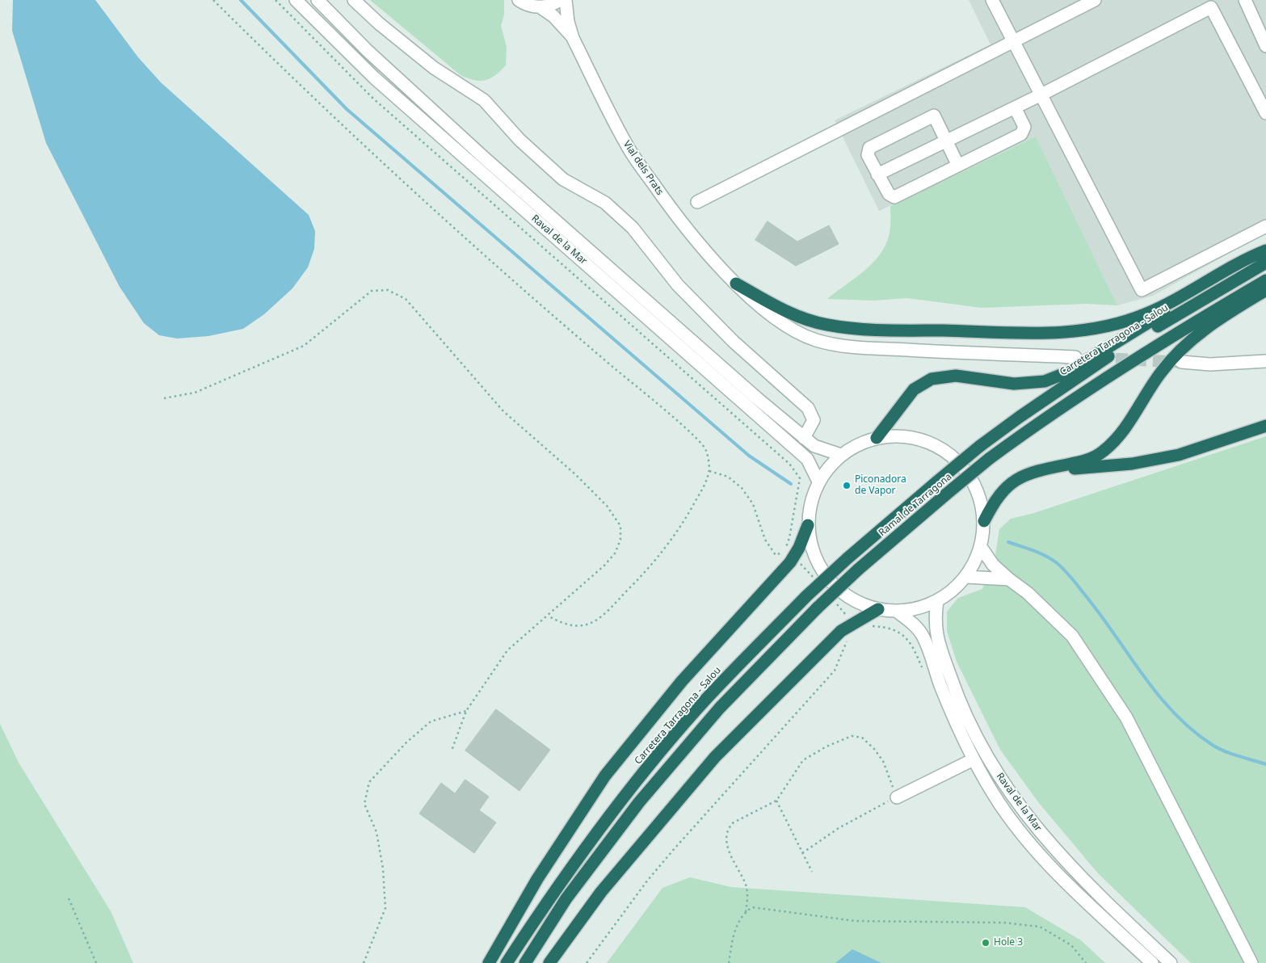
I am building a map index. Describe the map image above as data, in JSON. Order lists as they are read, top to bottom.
{
  "streets": {
    "highway": ["Carretera Tarragona - Salou", "Ramal de Tarragona"],
    "street": ["Vial dels Prats", "Raval de la Mar"]
  },
  "crossings": [
    ["Carretera Tarragona - Salou", "Ramal de Tarragona"]
  ],
  "places": ["Piconadora de Vapor", "Hole 3"]
}
